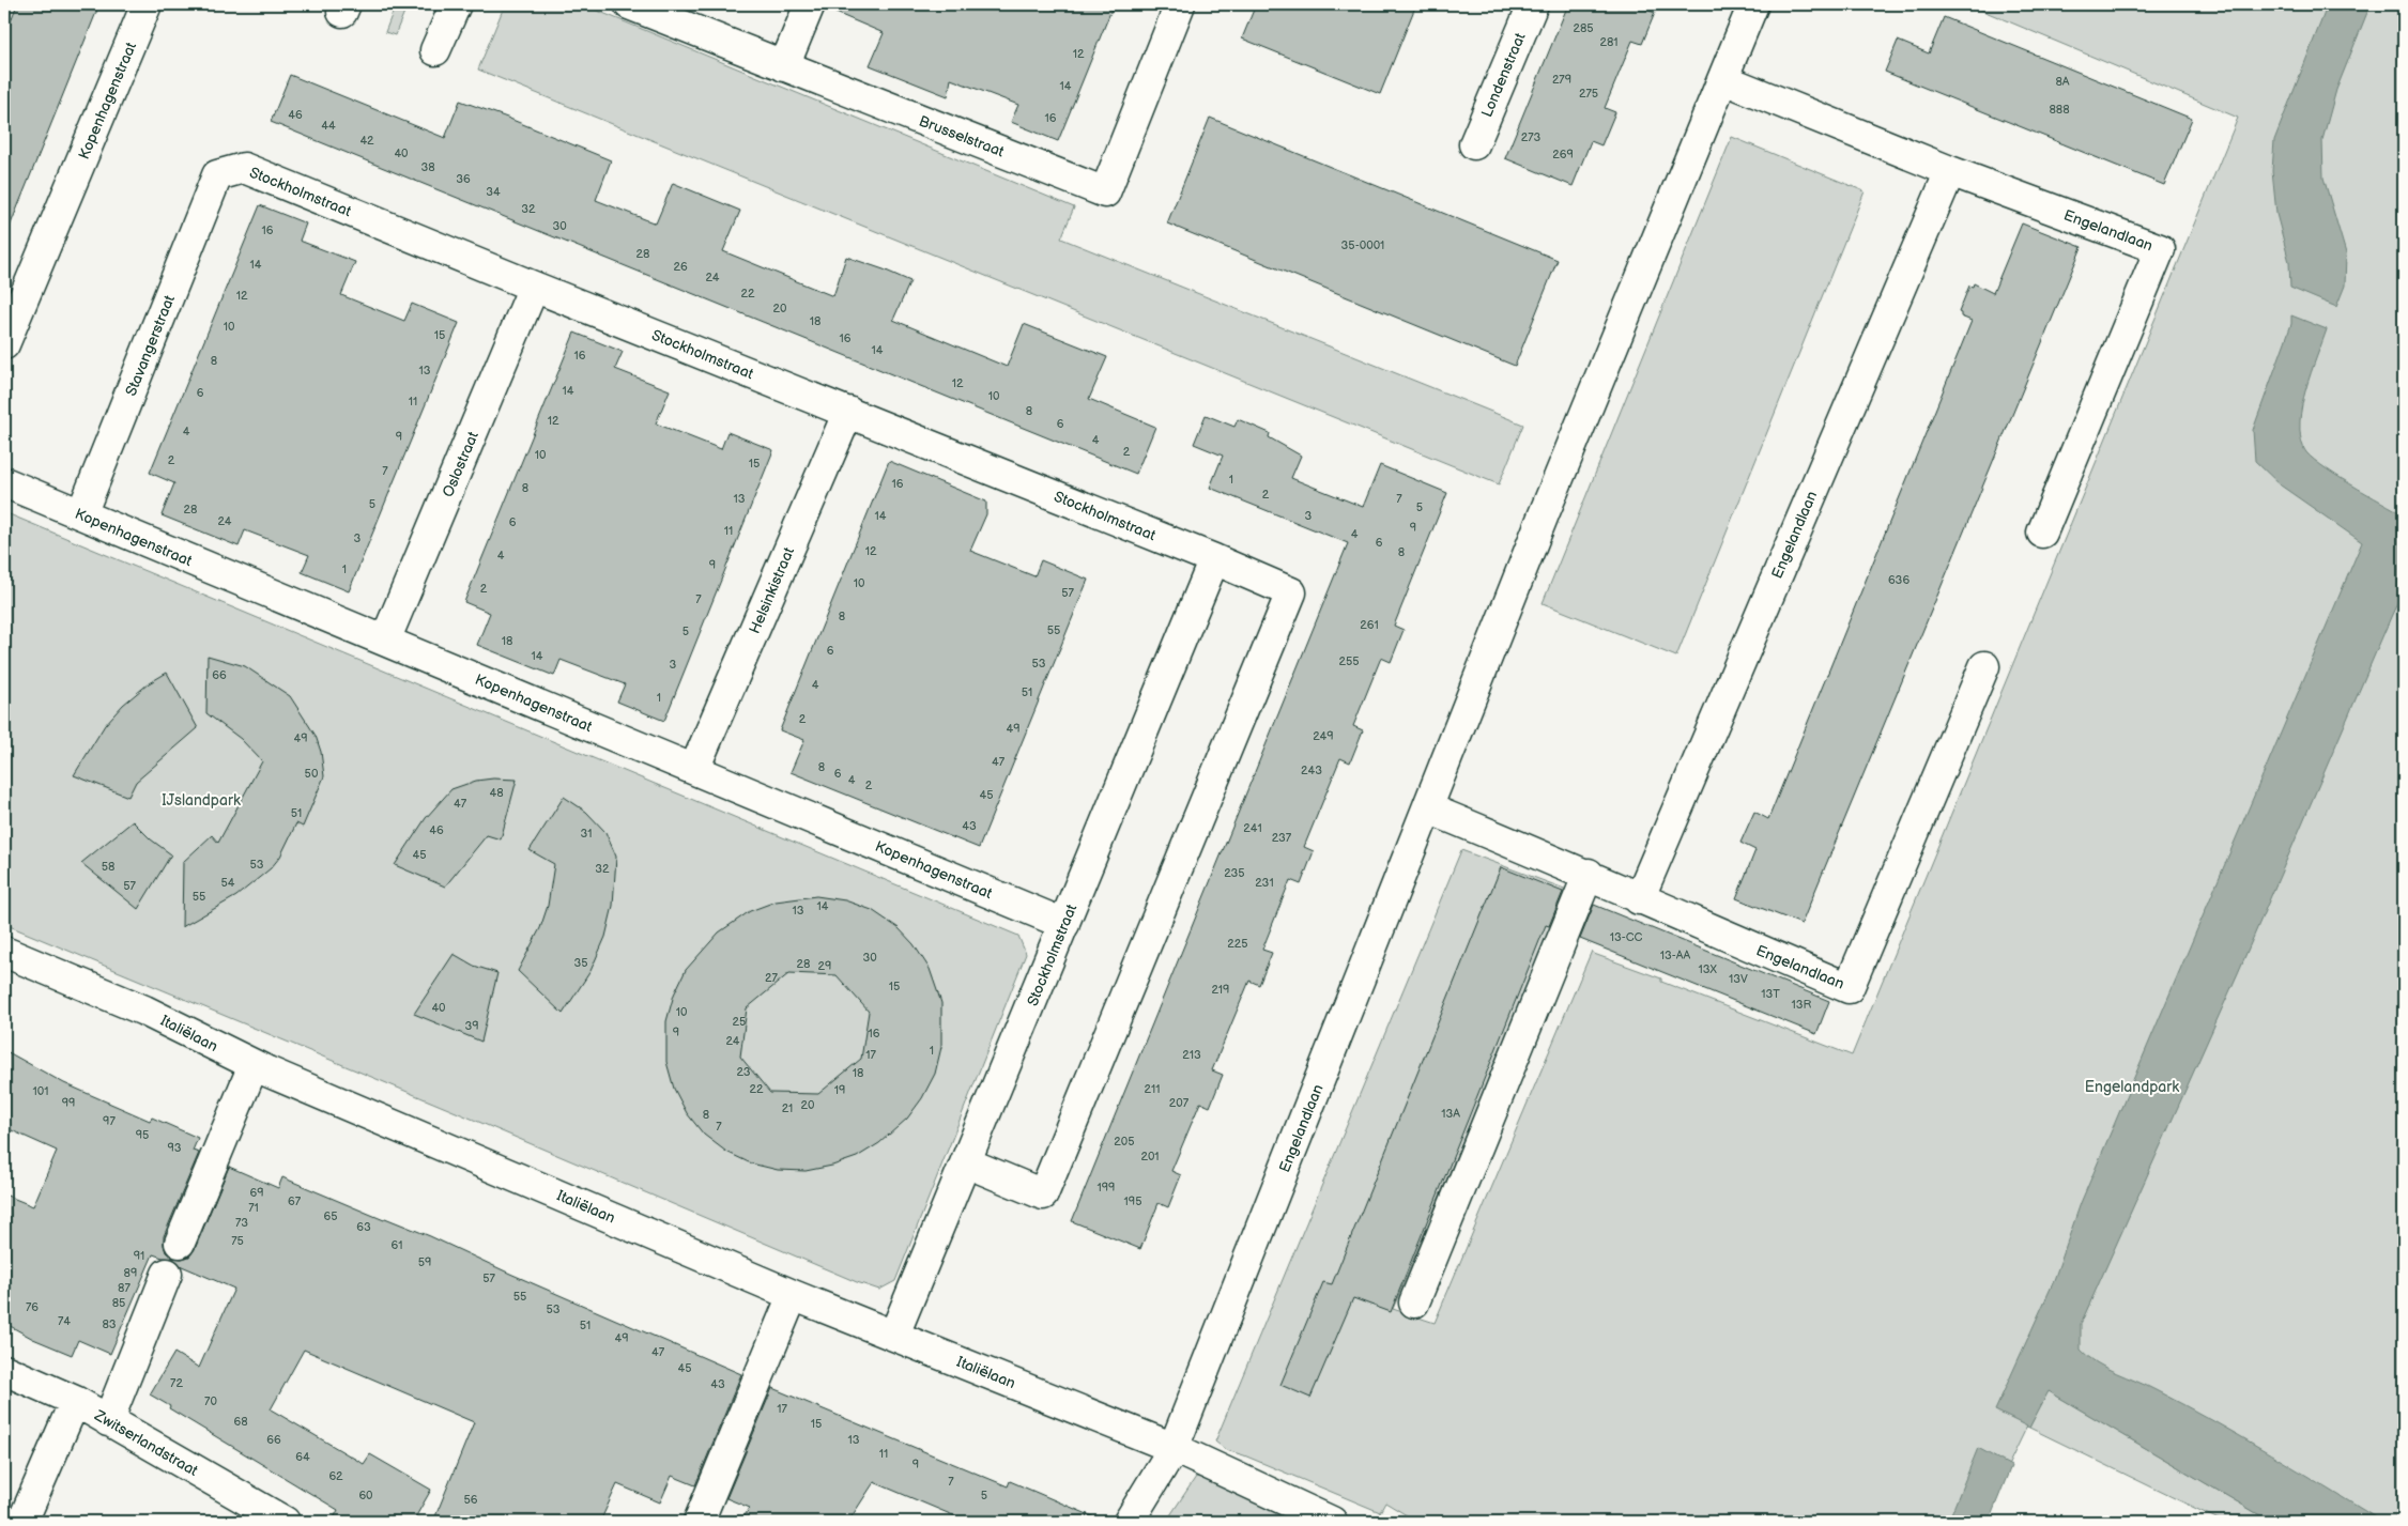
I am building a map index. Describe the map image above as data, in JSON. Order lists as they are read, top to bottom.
{
  "streets": {
    "street": [
      "Londenstraat",
      "Kopenhagenstraat",
      "Brusselstraat",
      "Stockholmstraat",
      "Engelandlaan",
      "Stavangerstraat",
      "Oslostraat",
      "Helsinkistraat",
      "Italiëlaan",
      "Zwitserlandstraat"
    ]
  },
  "crossings": [
    ["Kopenhagenstraat", "Stockholmstraat"],
    ["Kopenhagenstraat", "Stavangerstraat"],
    ["Kopenhagenstraat", "Oslostraat"],
    ["Kopenhagenstraat", "Helsinkistraat"],
    ["Stockholmstraat", "Stavangerstraat"],
    ["Stockholmstraat", "Oslostraat"],
    ["Stockholmstraat", "Helsinkistraat"],
    ["Stockholmstraat", "Italiëlaan"],
    ["Engelandlaan", "Italiëlaan"]
  ],
  "parks": ["IJslandpark", "Engelandpark"],
  "house_numbers": [
    "285",
    "281",
    "12",
    "279",
    "8A",
    "14",
    "275",
    "888",
    "46",
    "16",
    "44",
    "273",
    "42",
    "40",
    "269",
    "38",
    "36",
    "34",
    "32",
    "30",
    "16",
    "35-0001",
    "28",
    "14",
    "26",
    "24",
    "22",
    "12",
    "20",
    "18",
    "10",
    "15",
    "16",
    "14",
    "16",
    "8",
    "13",
    "12",
    "14",
    "6",
    "10",
    "11",
    "8",
    "12",
    "6",
    "4",
    "9",
    "4",
    "2",
    "10",
    "2",
    "15",
    "7",
    "1",
    "16",
    "8",
    "2",
    "13",
    "7",
    "5",
    "5",
    "28",
    "14",
    "3",
    "24",
    "6",
    "9",
    "11",
    "4",
    "3",
    "6",
    "12",
    "8",
    "4",
    "9",
    "1",
    "636",
    "10",
    "2",
    "57",
    "7",
    "8",
    "261",
    "55",
    "5",
    "18",
    "6",
    "14",
    "255",
    "53",
    "3",
    "66",
    "4",
    "51",
    "1",
    "2",
    "49",
    "249",
    "49",
    "47",
    "8",
    "243",
    "50",
    "6",
    "4",
    "2",
    "48",
    "45",
    "47",
    "51",
    "43",
    "241",
    "46",
    "31",
    "237",
    "45",
    "53",
    "58",
    "32",
    "235",
    "54",
    "231",
    "57",
    "55",
    "14",
    "13",
    "13-CC",
    "225",
    "13-AA",
    "30",
    "35",
    "28",
    "29",
    "13X",
    "27",
    "13V",
    "15",
    "219",
    "13T",
    "13R",
    "40",
    "10",
    "25",
    "39",
    "9",
    "16",
    "24",
    "1",
    "17",
    "213",
    "23",
    "18",
    "22",
    "211",
    "19",
    "101",
    "99",
    "207",
    "20",
    "21",
    "13A",
    "8",
    "97",
    "7",
    "95",
    "205",
    "93",
    "201",
    "199",
    "69",
    "67",
    "195",
    "71",
    "65",
    "73",
    "63",
    "75",
    "61",
    "91",
    "59",
    "89",
    "57",
    "87",
    "55",
    "85",
    "76",
    "53",
    "74",
    "83",
    "51",
    "49",
    "47",
    "45",
    "72",
    "43",
    "70",
    "17",
    "68",
    "15",
    "66",
    "13",
    "11",
    "64",
    "9",
    "62",
    "7",
    "60",
    "5",
    "56"
  ]
}
